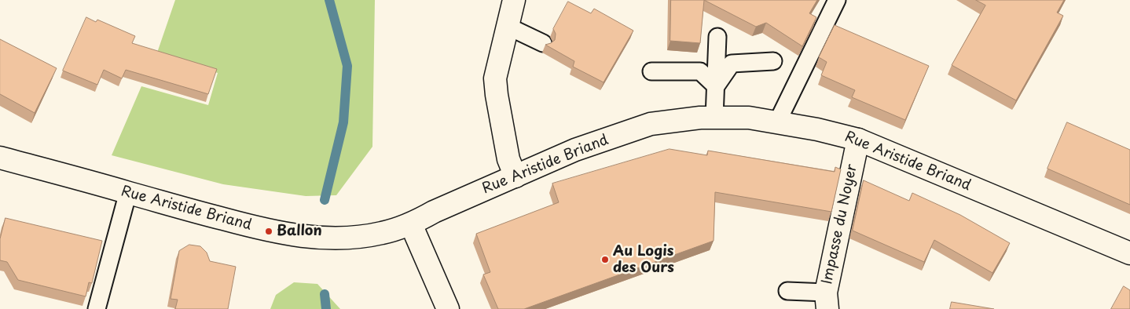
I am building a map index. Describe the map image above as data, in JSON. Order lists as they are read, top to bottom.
{
  "streets": {
    "street": ["Rue Aristide Briand", "Impasse du Noyer"]
  },
  "crossings": [
    ["Rue Aristide Briand", "Impasse du Noyer"]
  ],
  "places": ["Ballon", "Au Logis des Ours"]
}
